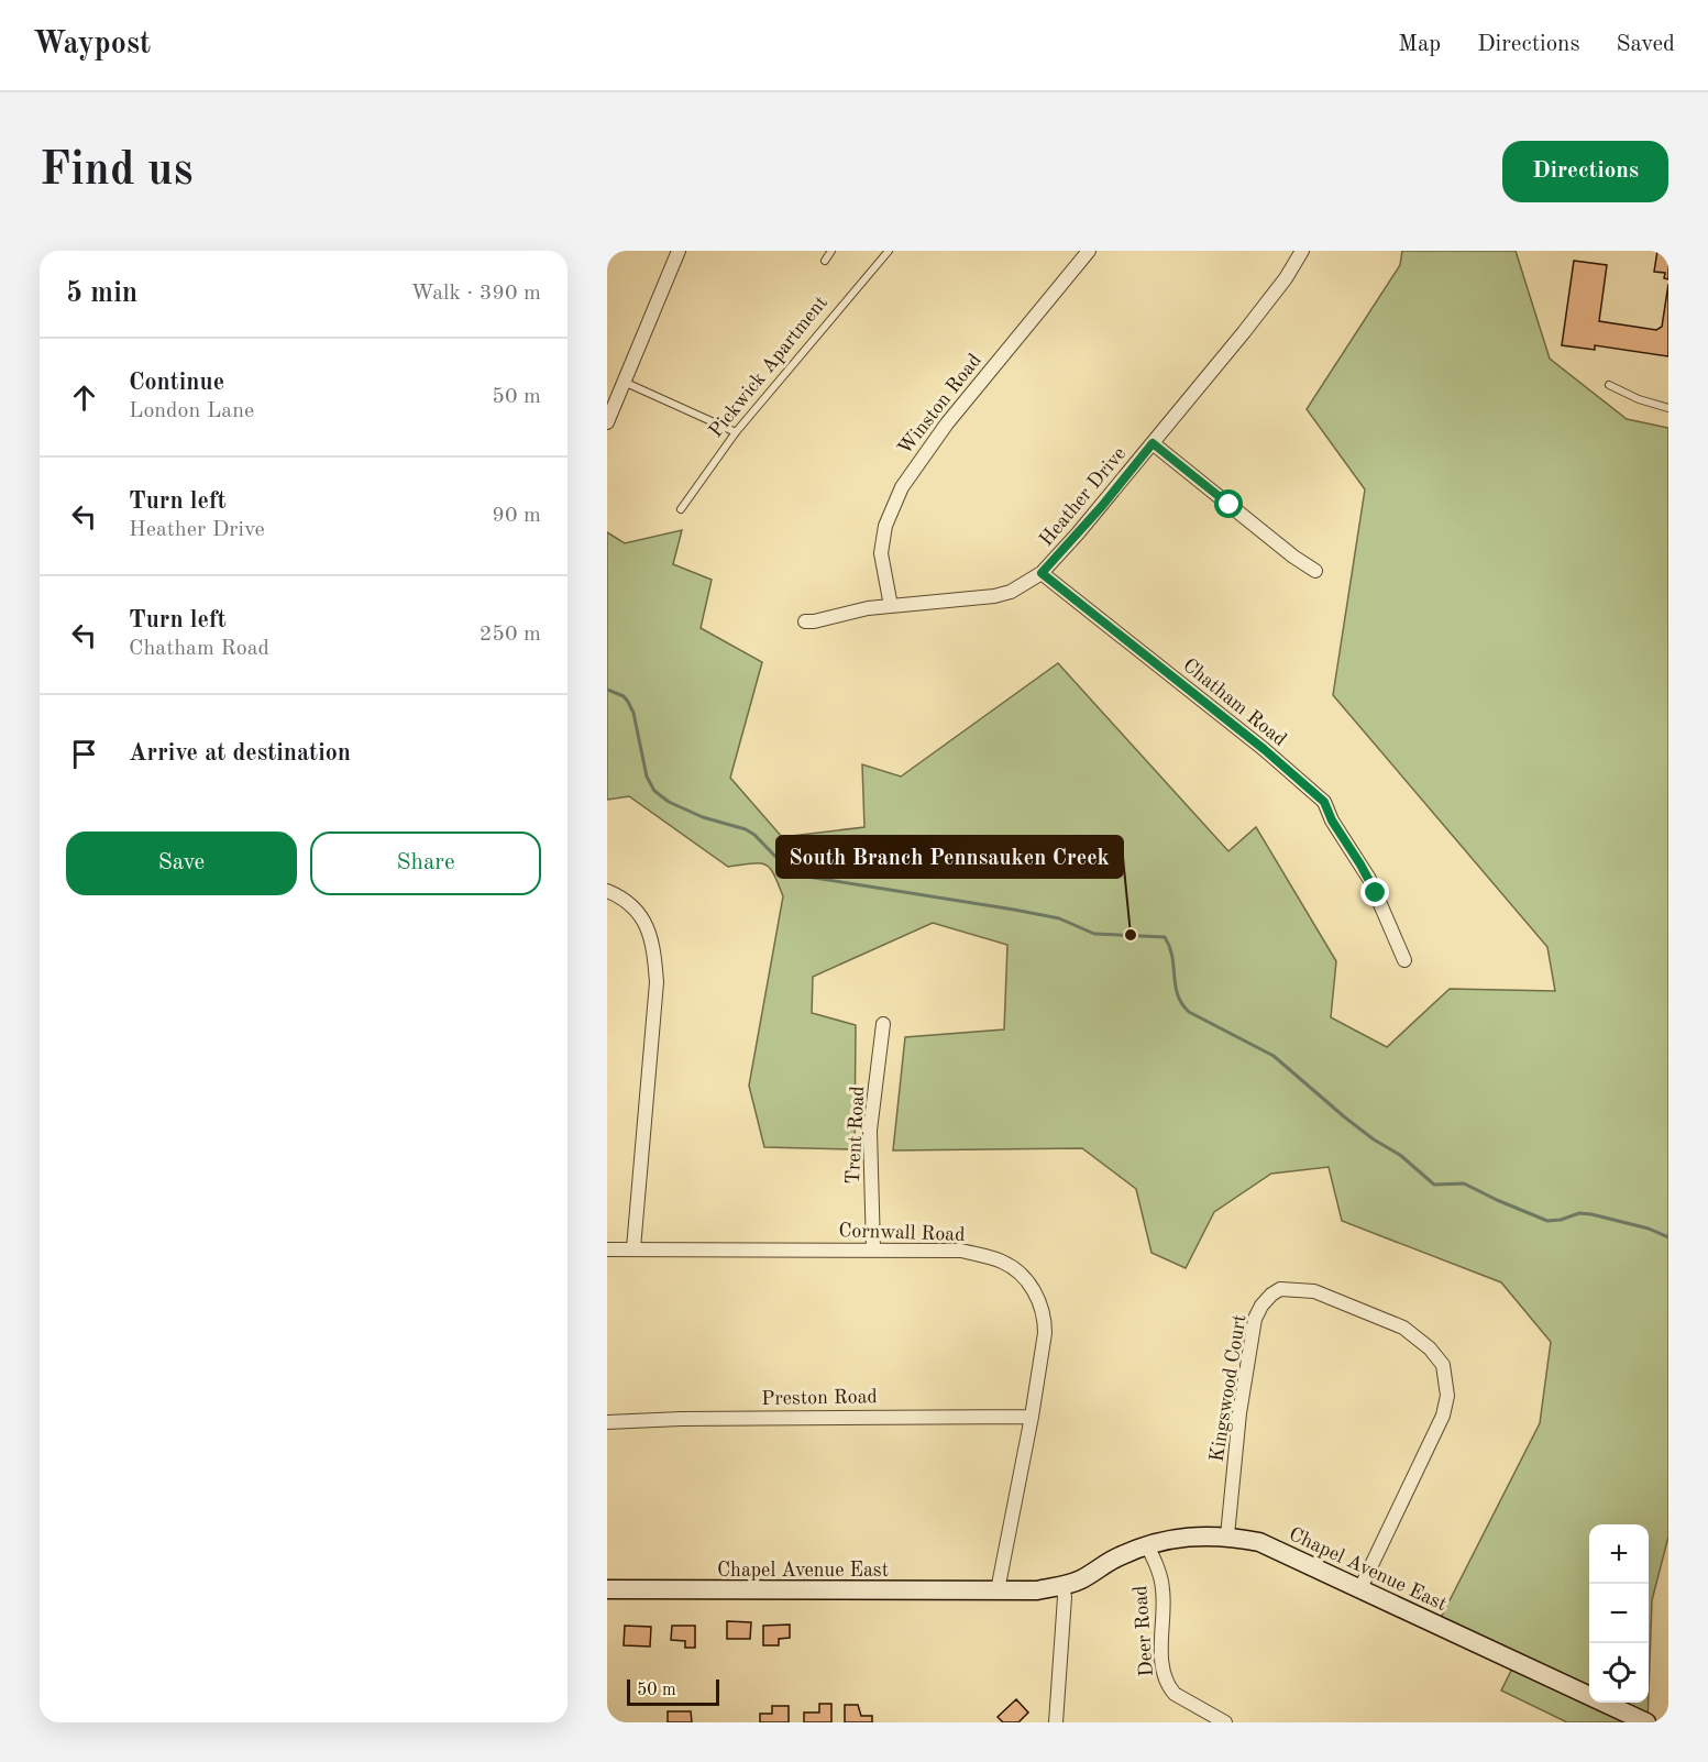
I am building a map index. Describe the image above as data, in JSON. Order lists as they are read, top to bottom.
{
  "streets": {
    "street": [
      "Winston Road",
      "Heather Drive",
      "Chatham Road",
      "Trent Road",
      "Cornwall Road",
      "Kingswood Court",
      "Preston Road",
      "Chapel Avenue East",
      "Deer Road"
    ],
    "lane": ["Pickwick Apartment"]
  },
  "crossings": [
    ["Winston Road", "Heather Drive"],
    ["Heather Drive", "Chatham Road"],
    ["Trent Road", "Cornwall Road"],
    ["Cornwall Road", "Preston Road"],
    ["Cornwall Road", "Chapel Avenue East"],
    ["Kingswood Court", "Chapel Avenue East"],
    ["Chapel Avenue East", "Deer Road"]
  ],
  "places": ["South Branch Pennsauken Creek"],
  "scale_bar": "50 m",
  "page": {
    "header": "Waypost",
    "nav": ["Map", "Directions", "Saved"],
    "buttons": [
      "Directions",
      ["Save", "Share"]
    ],
    "title": "Find us",
    "heading": ["5 min", "Walk · 390 m"],
    "list": [
      ["Continue", "London Lane", "50 m"],
      ["Turn left", "Heather Drive", "90 m"],
      ["Turn left", "Chatham Road", "250 m"],
      "Arrive at destination"
    ],
    "map_buttons": ["+", "−"],
    "scale": "50 m"
  }
}
